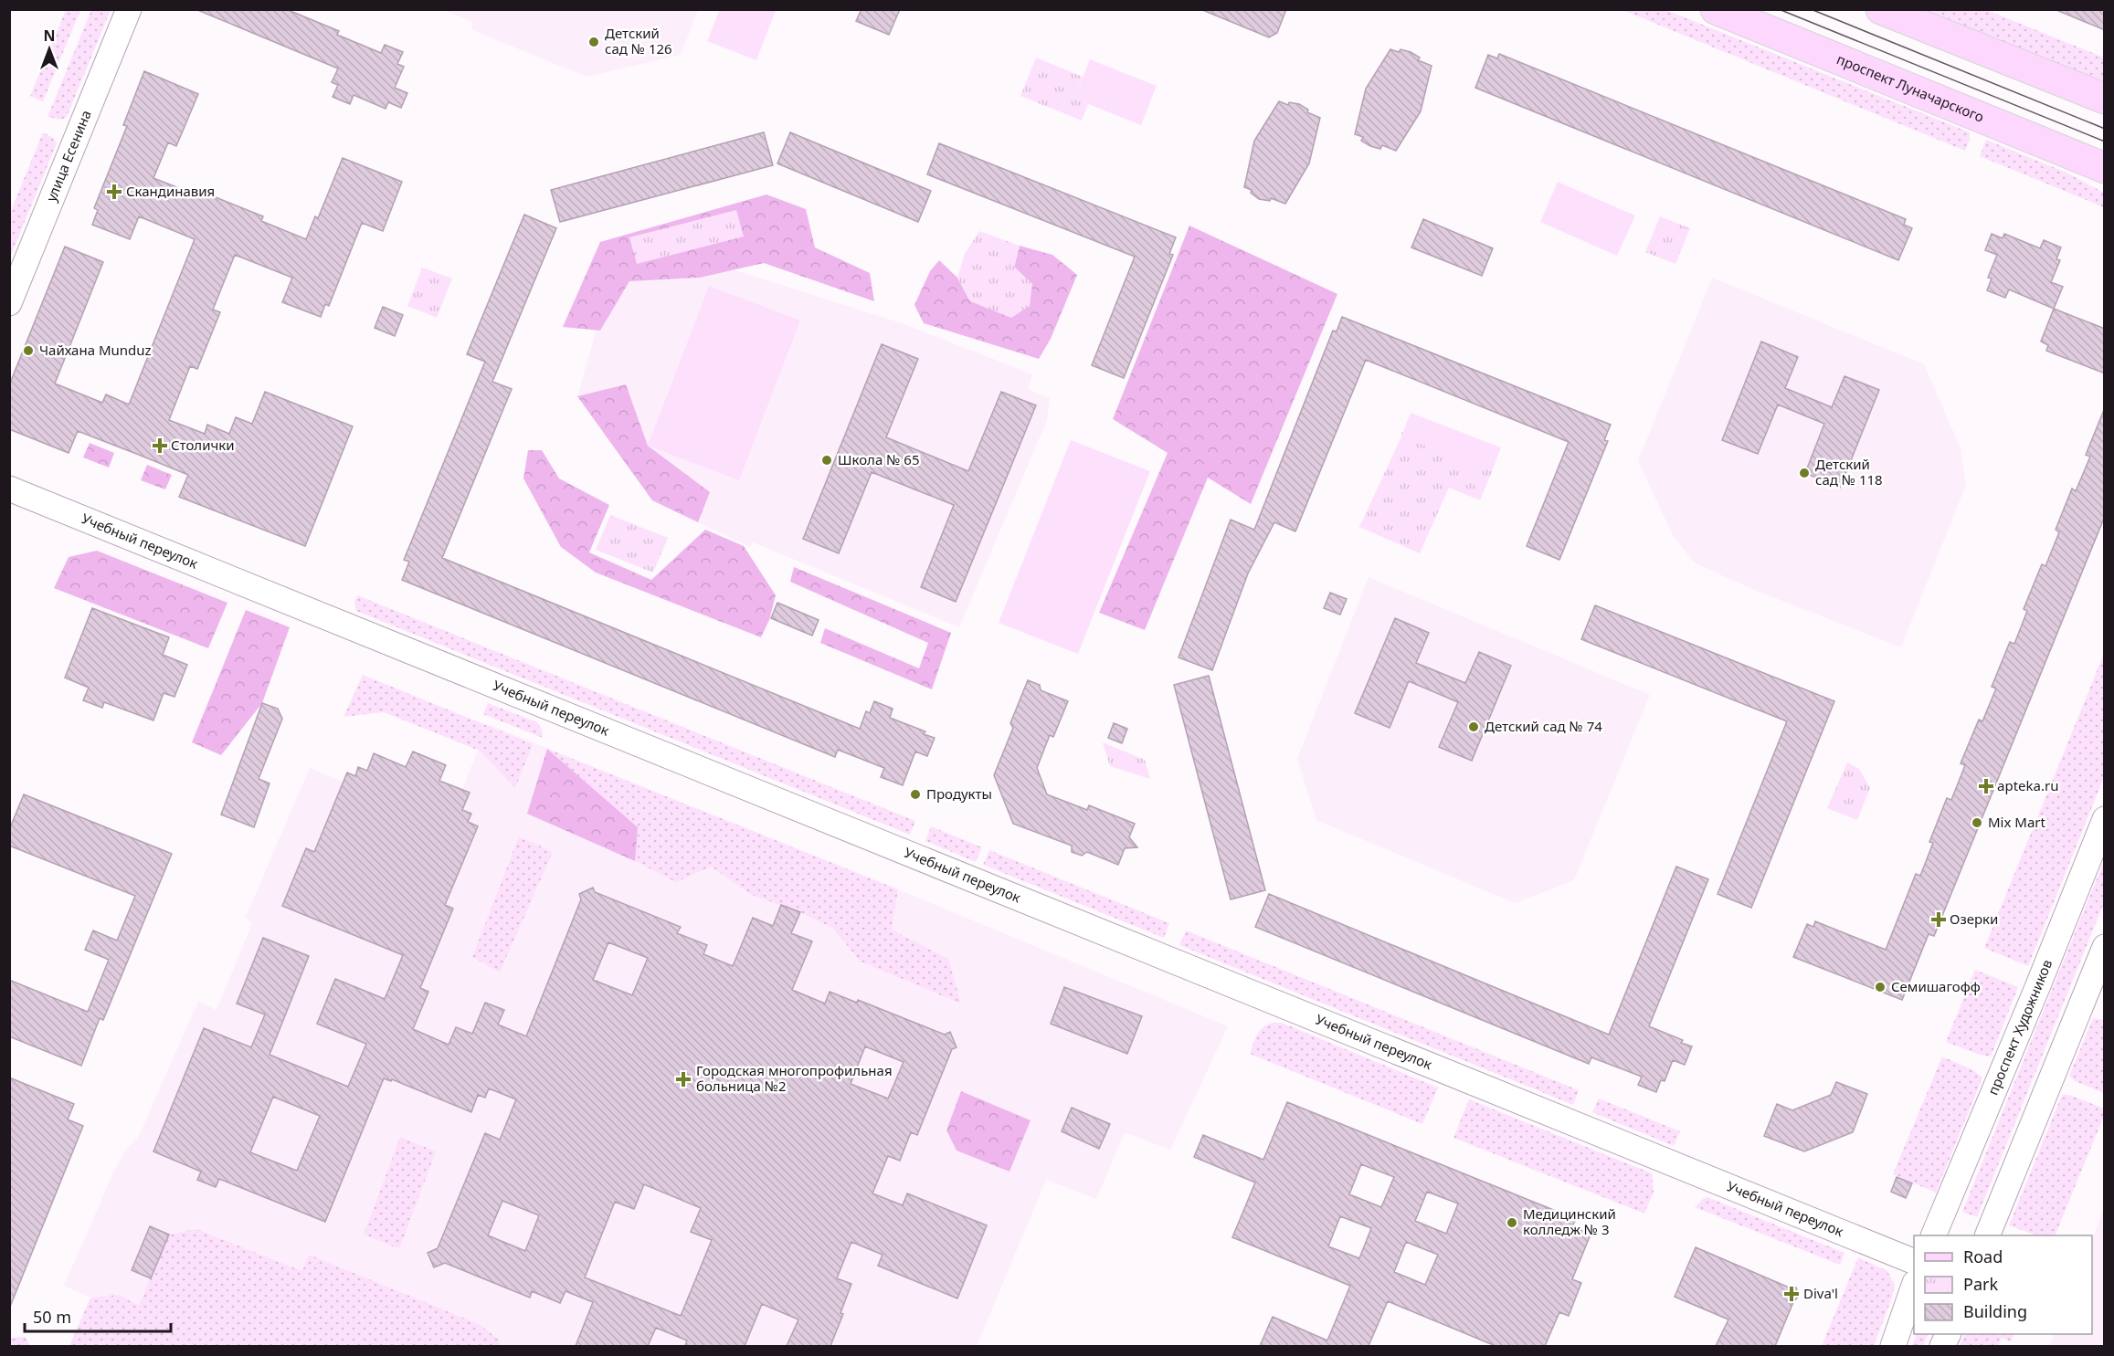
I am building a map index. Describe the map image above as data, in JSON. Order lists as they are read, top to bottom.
{
  "streets": {
    "main road": ["проспект Луначарского"],
    "street": ["улица Есенина", "Учебный переулок", "проспект Художников"]
  },
  "places": {
    "other": [
      "Детский сад № 126",
      "Чайхана Munduz",
      "Школа № 65",
      "Детский сад № 118",
      "Детский сад № 74",
      "Продукты",
      "Mix Mart",
      "Семишагофф",
      "Медицинский колледж № 3"
    ],
    "health": [
      "Скандинавия",
      "Столички",
      "apteka.ru",
      "Озерки",
      "Городская многопрофильная больница №2",
      "Diva'l"
    ]
  },
  "legend": ["Road", "Park", "Building"],
  "scale_bar": "50 m",
  "north": "top"
}
